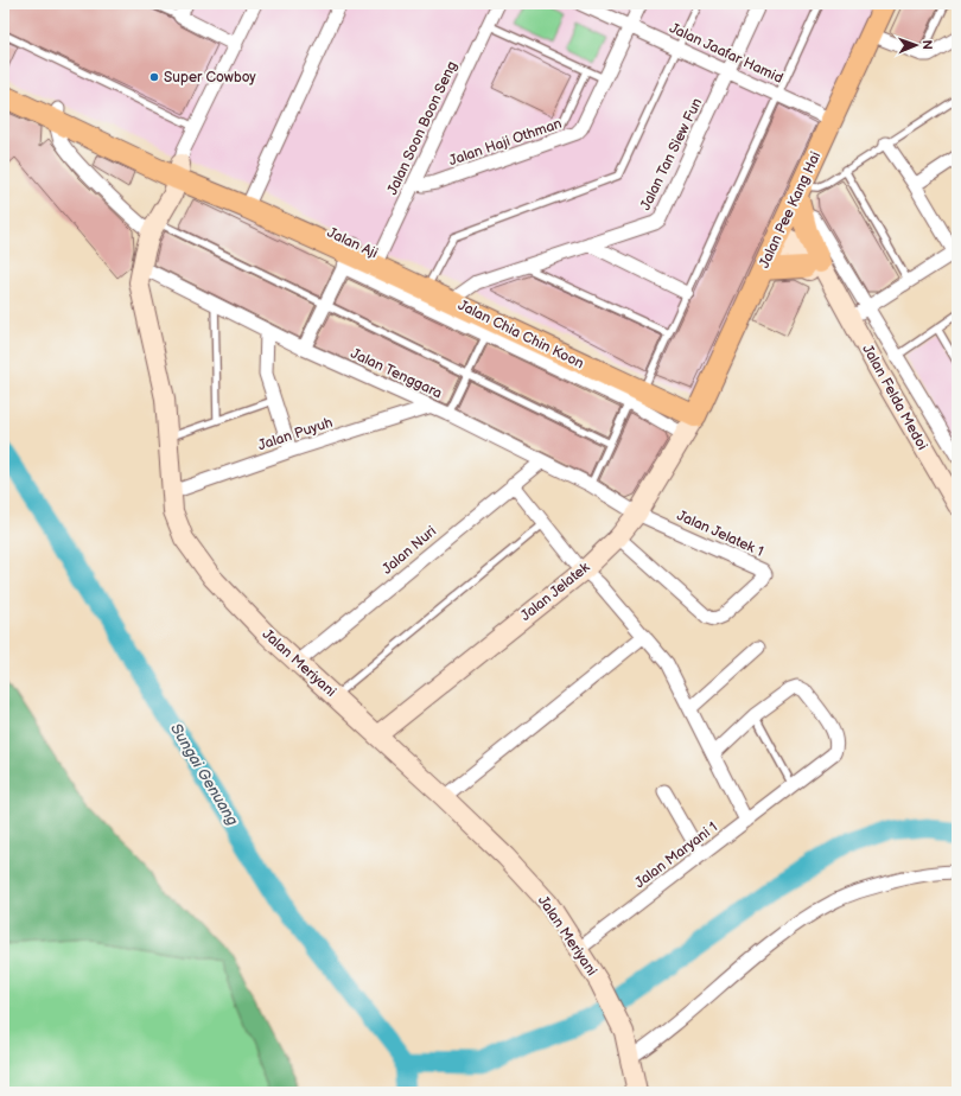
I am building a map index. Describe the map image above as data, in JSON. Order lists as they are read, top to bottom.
{
  "streets": {
    "main road": ["Jalan Pee Kang Hai", "Jalan Aji"],
    "street": [
      "Jalan Jaafar Hamid",
      "Jalan Soon Boon Seng",
      "Jalan Haji Othman",
      "Jalan Tan Siew Fun",
      "Jalan Chia Chin Koon",
      "Jalan Tenggara",
      "Jalan Felda Medoi",
      "Jalan Puyuh",
      "Jalan Jelatek 1",
      "Jalan Nuri",
      "Jalan Jelatek",
      "Jalan Meriyani",
      "Jalan Maryani 1"
    ]
  },
  "crossings": [
    ["Jalan Jaafar Hamid", "Jalan Haji Othman"],
    ["Jalan Jaafar Hamid", "Jalan Tan Siew Fun"],
    ["Jalan Jaafar Hamid", "Jalan Pee Kang Hai"],
    ["Jalan Soon Boon Seng", "Jalan Haji Othman"],
    ["Jalan Soon Boon Seng", "Jalan Aji"],
    ["Jalan Tan Siew Fun", "Jalan Aji"],
    ["Jalan Pee Kang Hai", "Jalan Aji"],
    ["Jalan Pee Kang Hai", "Jalan Jelatek"],
    ["Jalan Aji", "Jalan Chia Chin Koon"],
    ["Jalan Aji", "Jalan Jelatek"],
    ["Jalan Aji", "Jalan Meriyani"],
    ["Jalan Tenggara", "Jalan Puyuh"],
    ["Jalan Tenggara", "Jalan Jelatek 1"],
    ["Jalan Tenggara", "Jalan Nuri"],
    ["Jalan Tenggara", "Jalan Jelatek"],
    ["Jalan Tenggara", "Jalan Meriyani"],
    ["Jalan Puyuh", "Jalan Meriyani"],
    ["Jalan Jelatek 1", "Jalan Jelatek"],
    ["Jalan Nuri", "Jalan Meriyani"],
    ["Jalan Jelatek", "Jalan Meriyani"],
    ["Jalan Meriyani", "Jalan Maryani 1"]
  ],
  "water": ["Sungai Genuang"],
  "places": ["Super Cowboy"],
  "north": "right"
}
